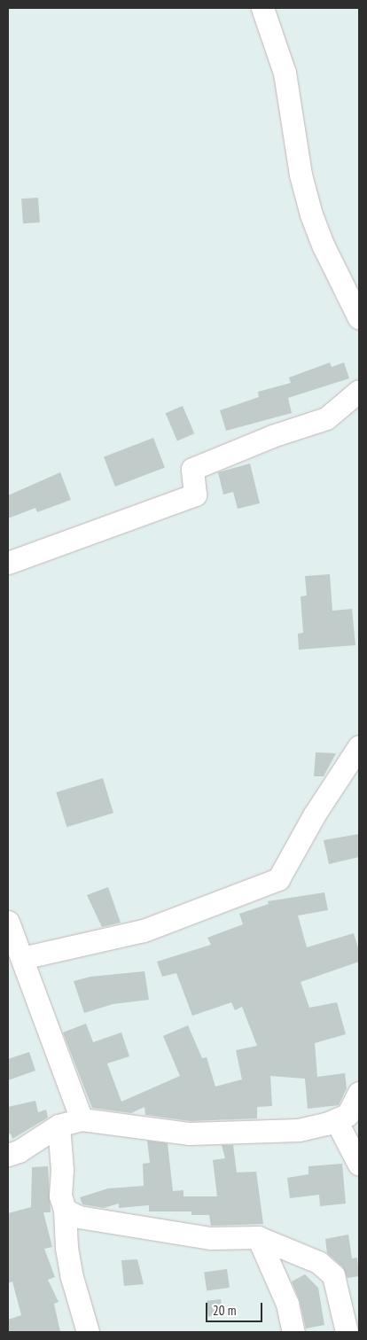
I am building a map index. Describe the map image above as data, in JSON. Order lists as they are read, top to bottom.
{
  "scale_bar": "20 m"
}
